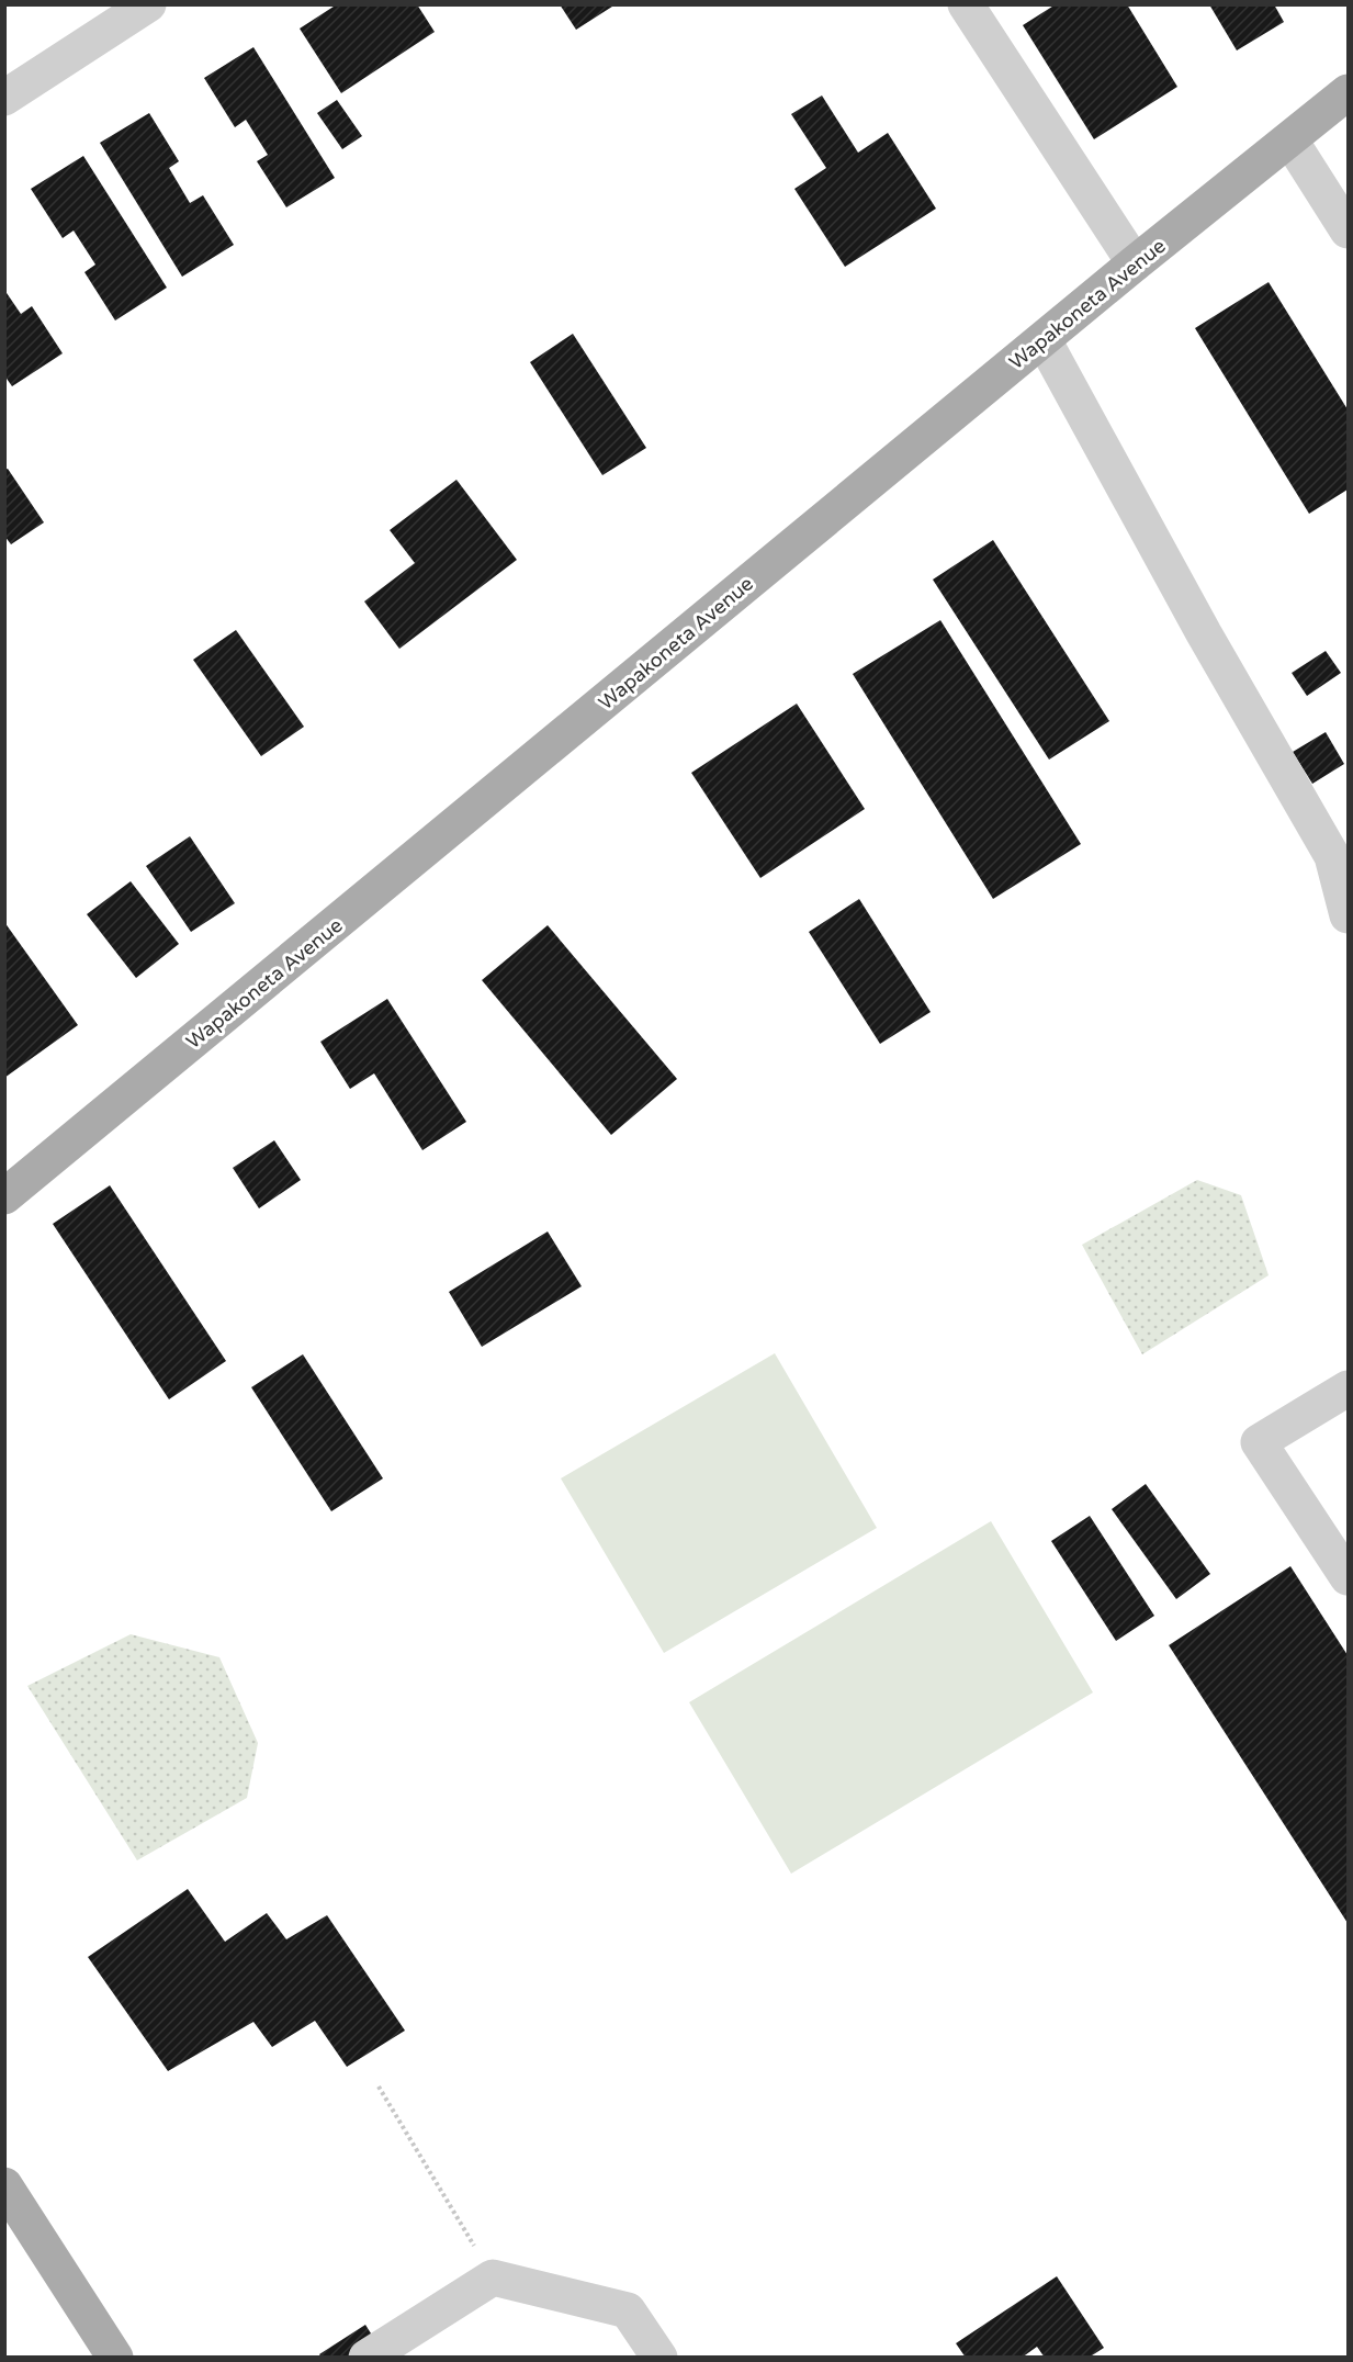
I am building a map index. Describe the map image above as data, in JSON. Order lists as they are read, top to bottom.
{
  "streets": {
    "main road": ["Wapakoneta Avenue"]
  }
}
